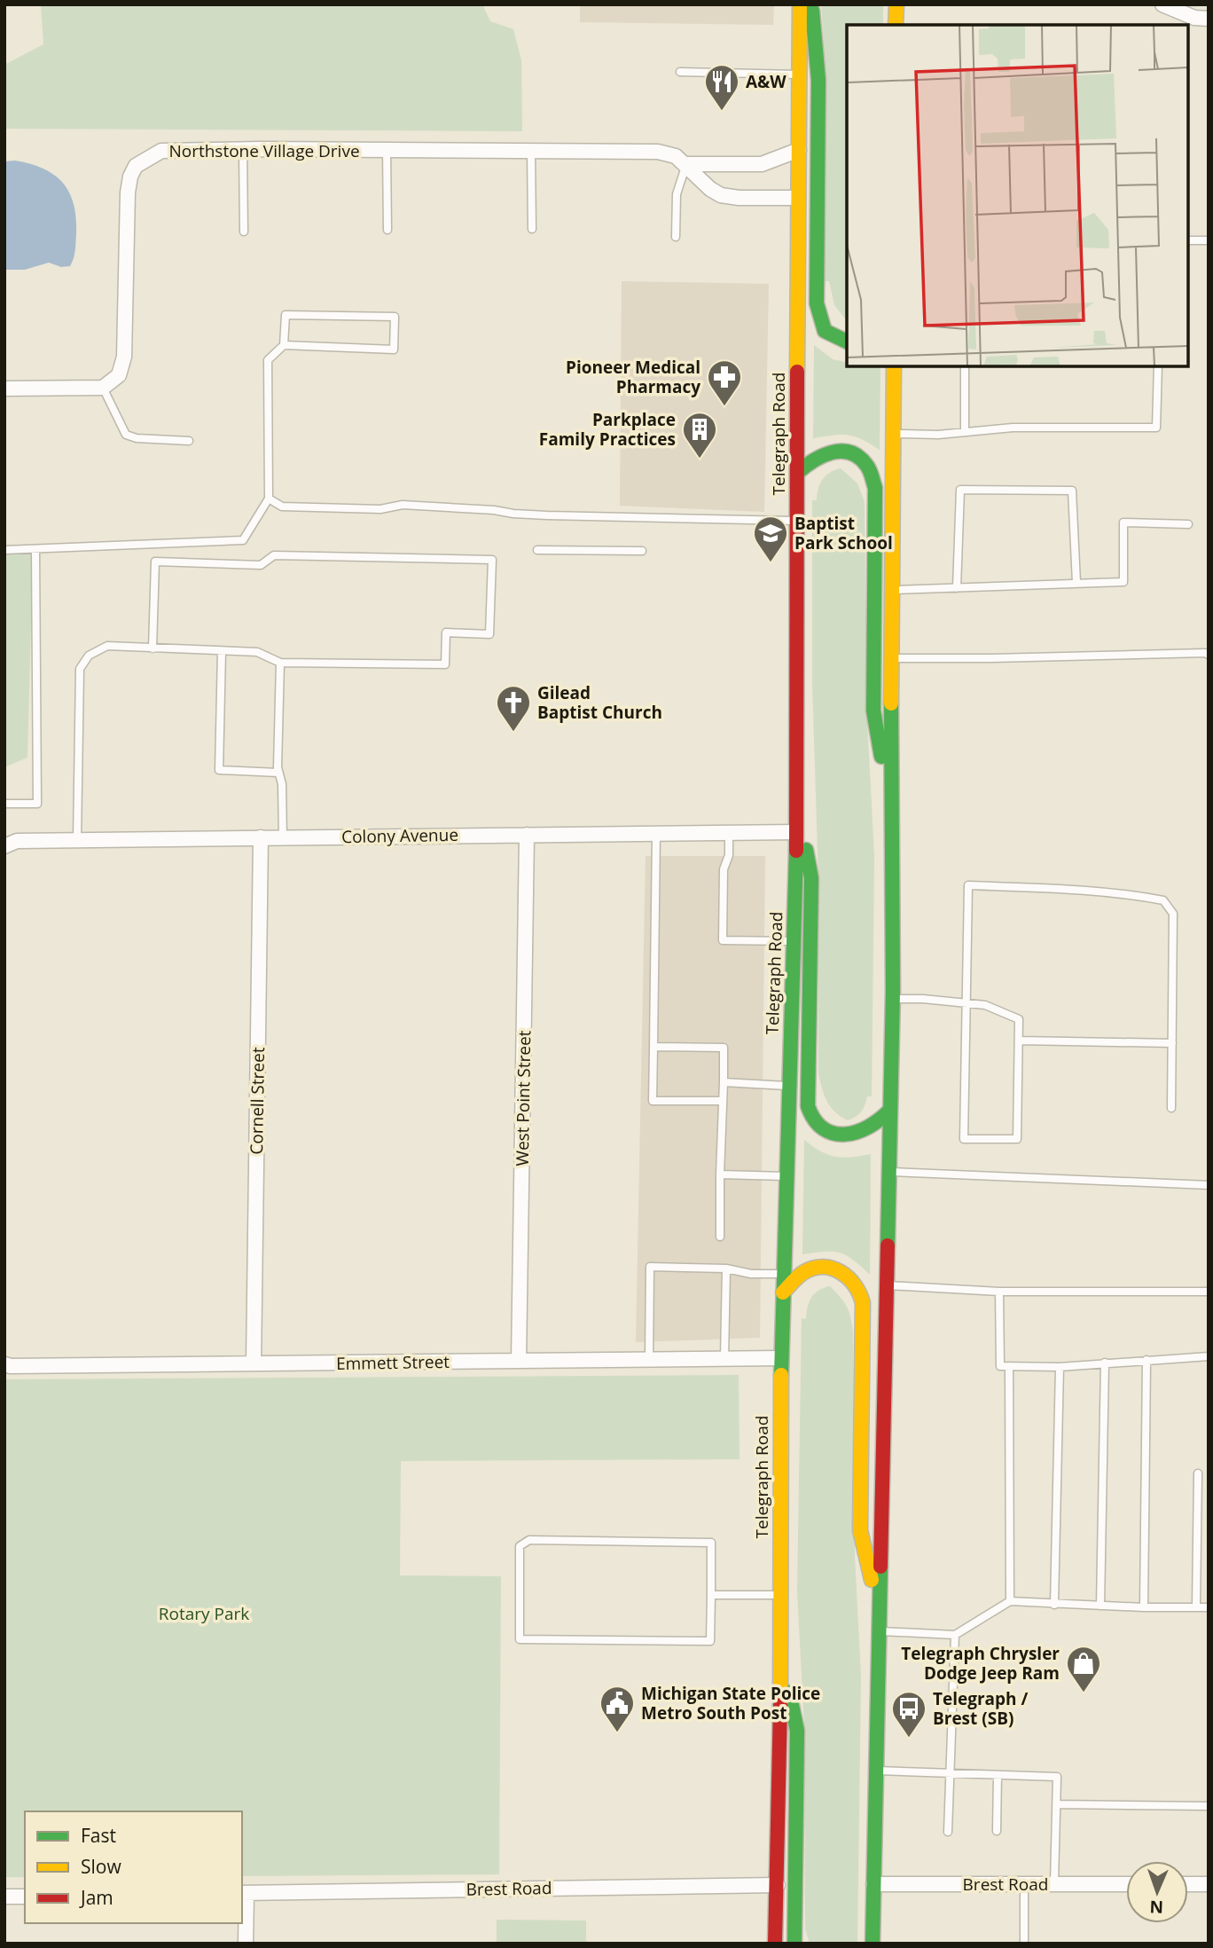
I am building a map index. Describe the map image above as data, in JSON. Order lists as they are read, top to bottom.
{
  "streets": {
    "main road": ["Telegraph Road"],
    "street": [
      "Northstone Village Drive",
      "Colony Avenue",
      "West Point Street",
      "Cornell Street",
      "Emmett Street",
      "Brest Road"
    ]
  },
  "crossings": [
    ["Northstone Village Drive", "Telegraph Road"],
    ["Telegraph Road", "Colony Avenue"],
    ["Telegraph Road", "Emmett Street"],
    ["Telegraph Road", "Brest Road"],
    ["Colony Avenue", "West Point Street"],
    ["Colony Avenue", "Cornell Street"],
    ["West Point Street", "Emmett Street"],
    ["Cornell Street", "Emmett Street"]
  ],
  "parks": ["Rotary Park"],
  "places": {
    "restaurant": ["A&W"],
    "pharmacy": ["Pioneer Medical Pharmacy"],
    "building": ["Parkplace Family Practices"],
    "school or university": ["Baptist Park School"],
    "church": ["Gilead Baptist Church"],
    "shop": ["Telegraph Chrysler Dodge Jeep Ram"],
    "public building": ["Michigan State Police Metro South Post"],
    "bus stop": ["Telegraph / Brest (SB)"]
  },
  "legend": ["Fast", "Slow", "Jam"],
  "north": "bottom"
}
